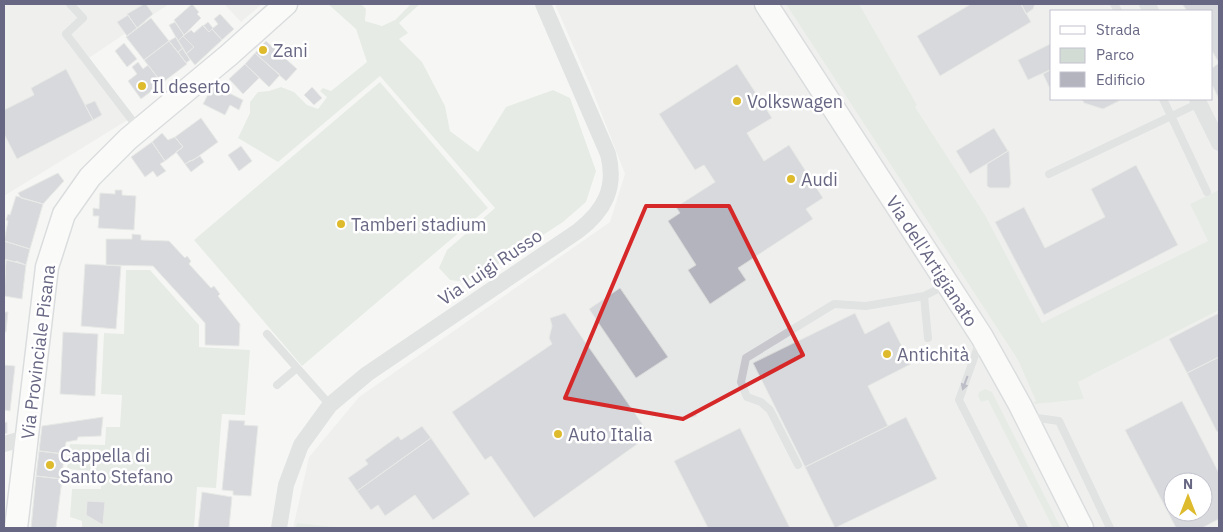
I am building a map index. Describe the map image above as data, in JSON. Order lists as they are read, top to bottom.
{
  "streets": {
    "street": ["Via dell'Artigianato", "Via Luigi Russo", "Via Provinciale Pisana"]
  },
  "places": [
    "Zani",
    "Il deserto",
    "Volkswagen",
    "Audi",
    "Tamberi stadium",
    "Antichità",
    "Auto Italia",
    "Cappella di Santo Stefano"
  ],
  "legend": ["Strada", "Parco", "Edificio"],
  "north": "top"
}
